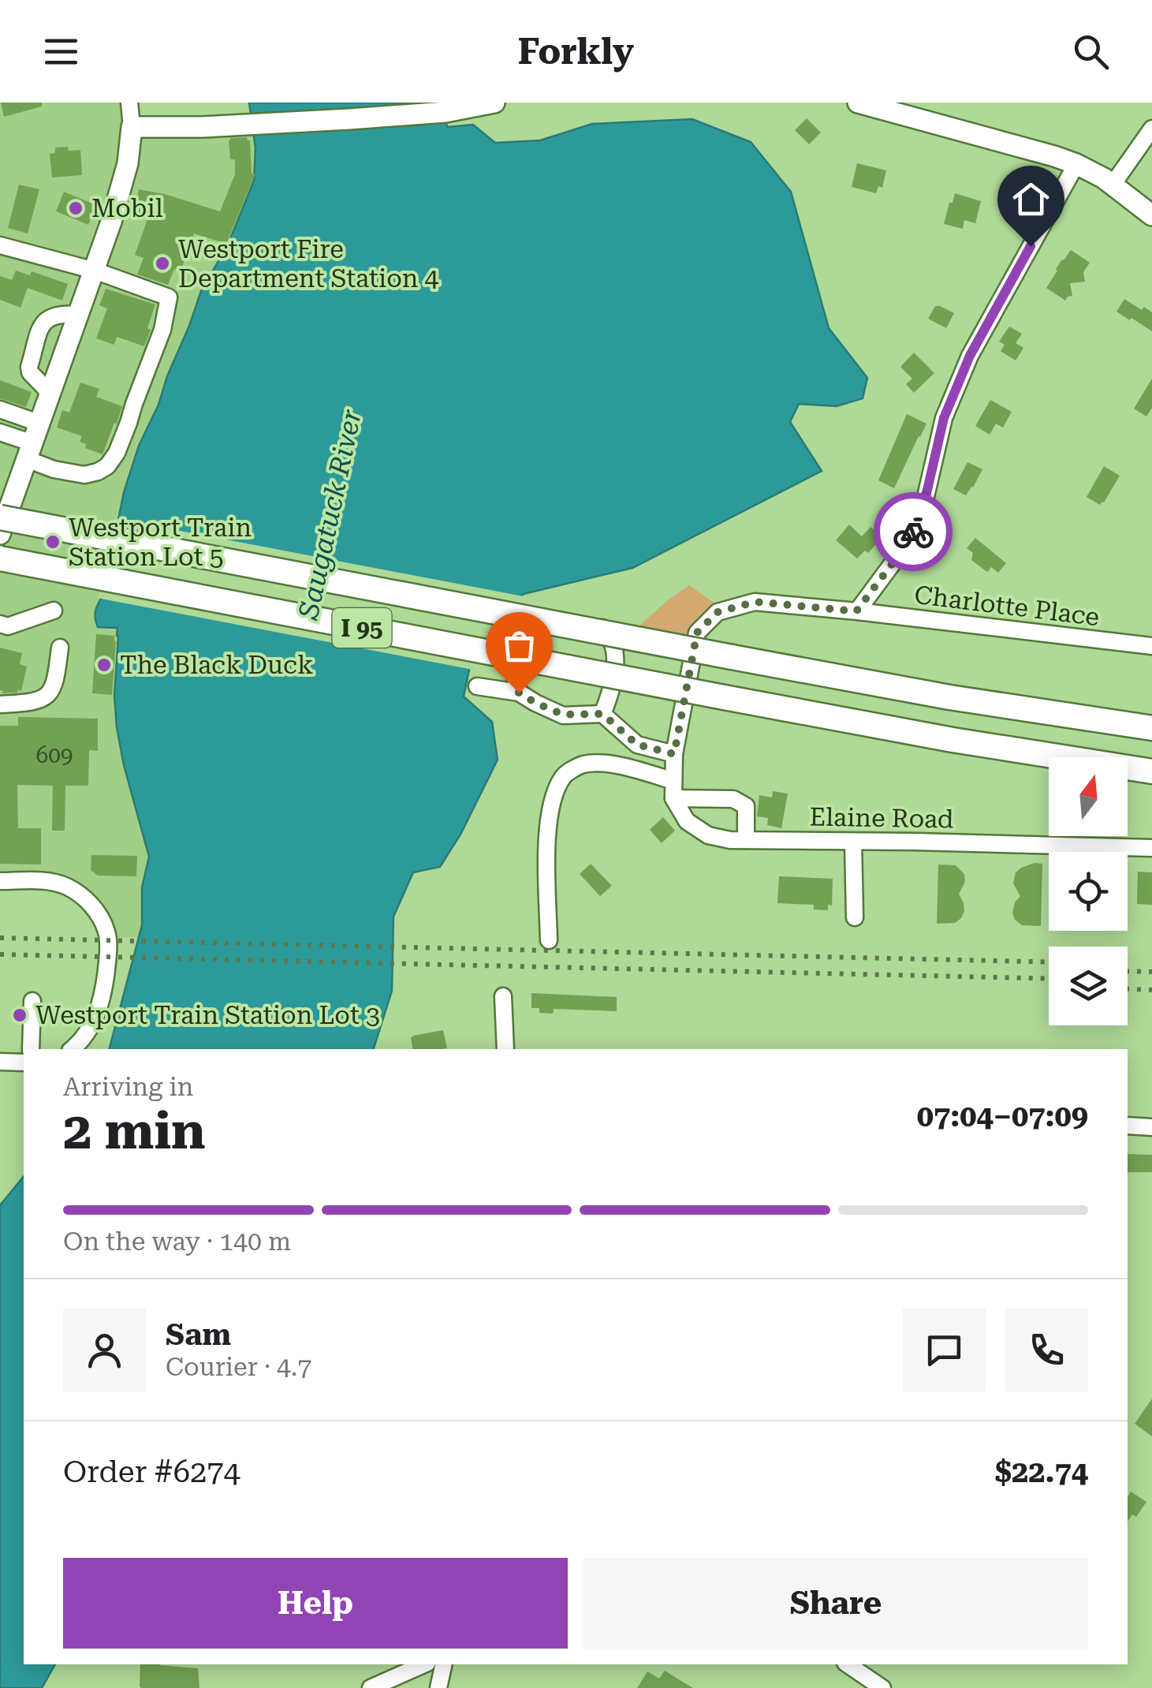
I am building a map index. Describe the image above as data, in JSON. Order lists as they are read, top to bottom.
{
  "streets": {
    "highway": ["I 95"],
    "street": ["Charlotte Place", "Elaine Road"]
  },
  "water": ["Saugatuck River"],
  "places": [
    "Mobil",
    "Westport Fire Department Station 4",
    "Westport Train Station Lot 5",
    "The Black Duck",
    "Westport Train Station Lot 3"
  ],
  "house_numbers": ["609"],
  "north": "top",
  "page": {
    "header": "Forkly",
    "heading": ["2 min", "Arriving in", "07:04–07:09"],
    "panel": [
      "Sam",
      "Courier · 4.7",
      "Order #6274",
      "$22.74"
    ],
    "bar": "On the way · 140 m",
    "buttons": ["Help", "Share"]
  }
}
